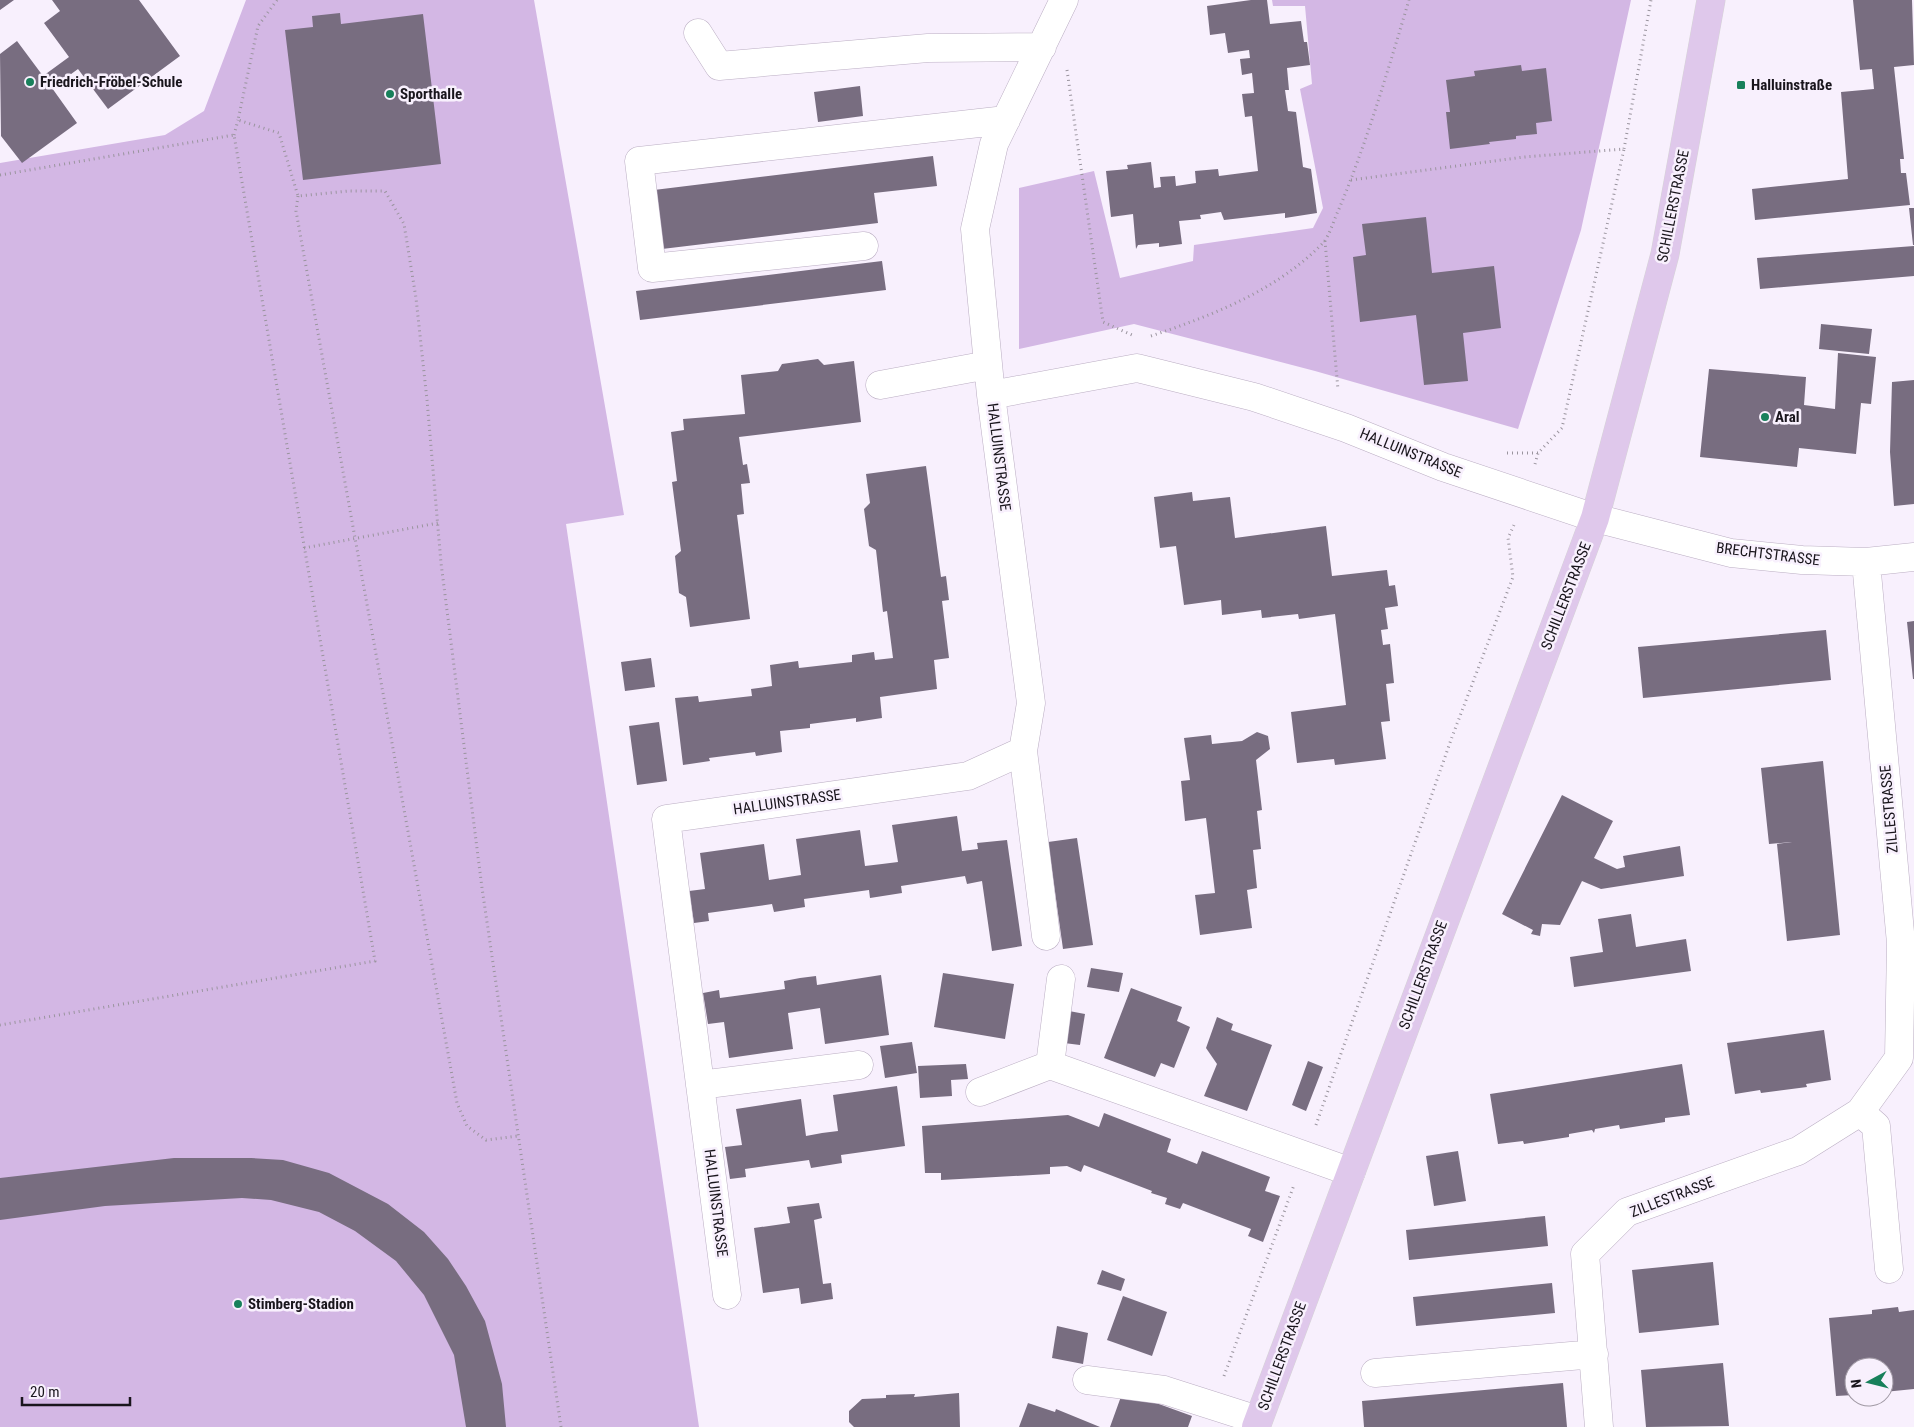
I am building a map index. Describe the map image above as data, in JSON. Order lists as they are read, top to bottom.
{
  "streets": {
    "main road": ["SCHILLERSTRASSE"],
    "street": ["HALLUINSTRASSE", "BRECHTSTRASSE", "ZILLESTRASSE"]
  },
  "crossings": [
    ["SCHILLERSTRASSE", "HALLUINSTRASSE"],
    ["SCHILLERSTRASSE", "BRECHTSTRASSE"],
    ["HALLUINSTRASSE", "BRECHTSTRASSE"],
    ["BRECHTSTRASSE", "ZILLESTRASSE"]
  ],
  "places": {
    "other": [
      "Friedrich-Fröbel-Schule",
      "Sporthalle",
      "Aral",
      "Stimberg-Stadion"
    ],
    "transit": ["Halluinstraße"]
  },
  "scale_bar": "20 m",
  "north": "left"
}
